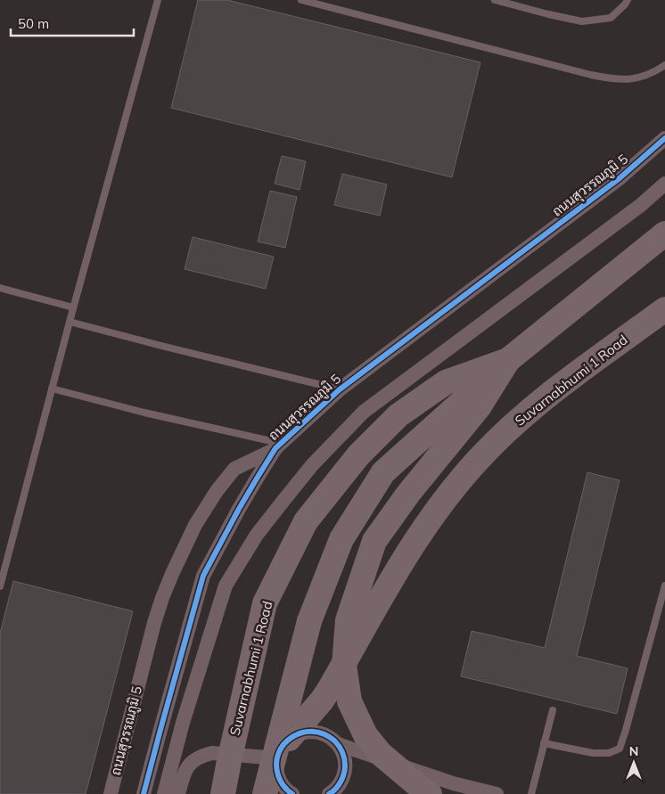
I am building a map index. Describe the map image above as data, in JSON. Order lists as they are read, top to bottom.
{
  "streets": {
    "highway": ["Suvarnabhumi 1 Road"],
    "street": ["ถนนสุวรรณภูมิ 5"]
  },
  "scale_bar": "50 m",
  "north": "top"
}
